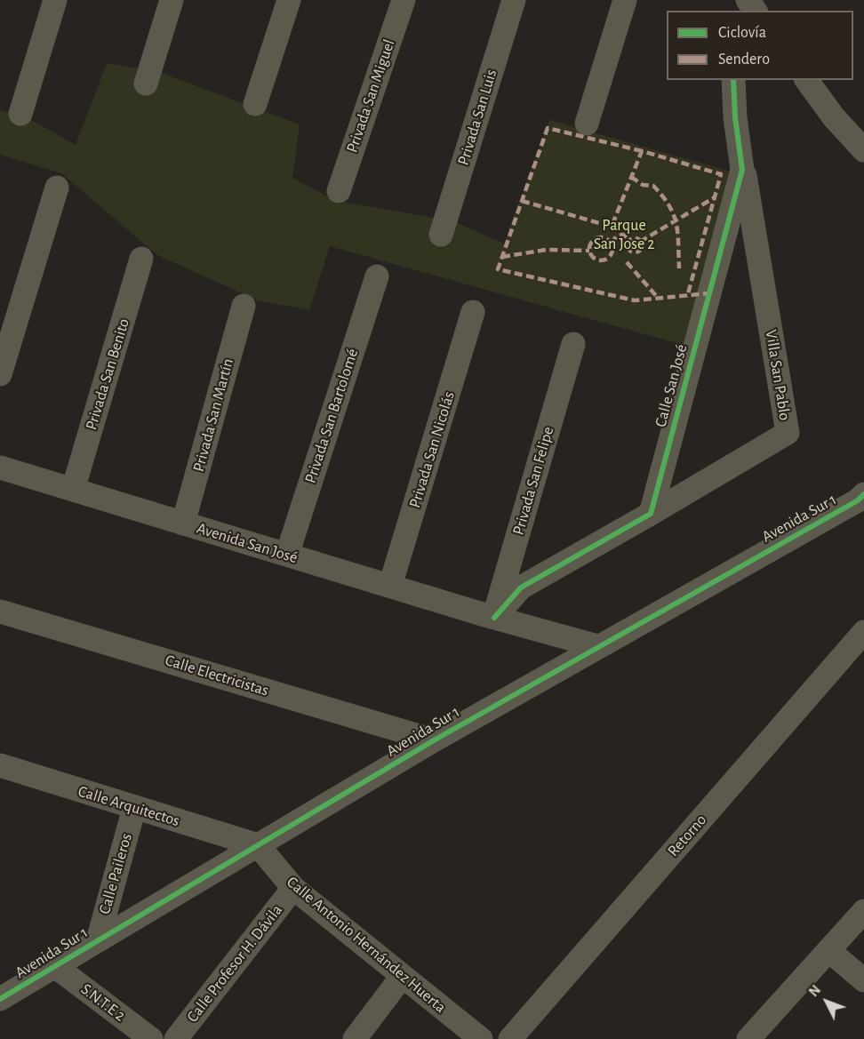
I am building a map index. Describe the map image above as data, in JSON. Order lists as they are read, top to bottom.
{
  "streets": {
    "street": [
      "Privada San Miguel",
      "Privada San Luis",
      "Privada San Benito",
      "Villa San Pablo",
      "Calle San José",
      "Privada San Martín",
      "Privada San Bartolomé",
      "Privada San Nicolás",
      "Privada San Felipe",
      "Avenida Sur 1",
      "Avenida San José",
      "Calle Electricistas",
      "Calle Arquitectos",
      "Retorno",
      "Calle Paileros",
      "Calle Antonio Hernández Huerta",
      "Calle Profesor H. Dávila",
      "S.N.T.E 2"
    ]
  },
  "crossings": [
    ["Privada San Benito", "Avenida San José"],
    ["Villa San Pablo", "Calle San José"],
    ["Privada San Martín", "Avenida San José"],
    ["Privada San Bartolomé", "Avenida San José"],
    ["Privada San Nicolás", "Avenida San José"],
    ["Privada San Felipe", "Avenida San José"],
    ["Avenida Sur 1", "Avenida San José"],
    ["Avenida Sur 1", "Calle Electricistas"],
    ["Avenida Sur 1", "Calle Arquitectos"],
    ["Avenida Sur 1", "Calle Paileros"],
    ["Avenida Sur 1", "Calle Antonio Hernández Huerta"],
    ["Avenida Sur 1", "S.N.T.E 2"],
    ["Calle Arquitectos", "Calle Paileros"],
    ["Calle Arquitectos", "Calle Antonio Hernández Huerta"],
    ["Calle Antonio Hernández Huerta", "Calle Profesor H. Dávila"]
  ],
  "parks": ["Parque San Jose 2"],
  "legend": ["Ciclovía", "Sendero"],
  "north": "top left"
}
